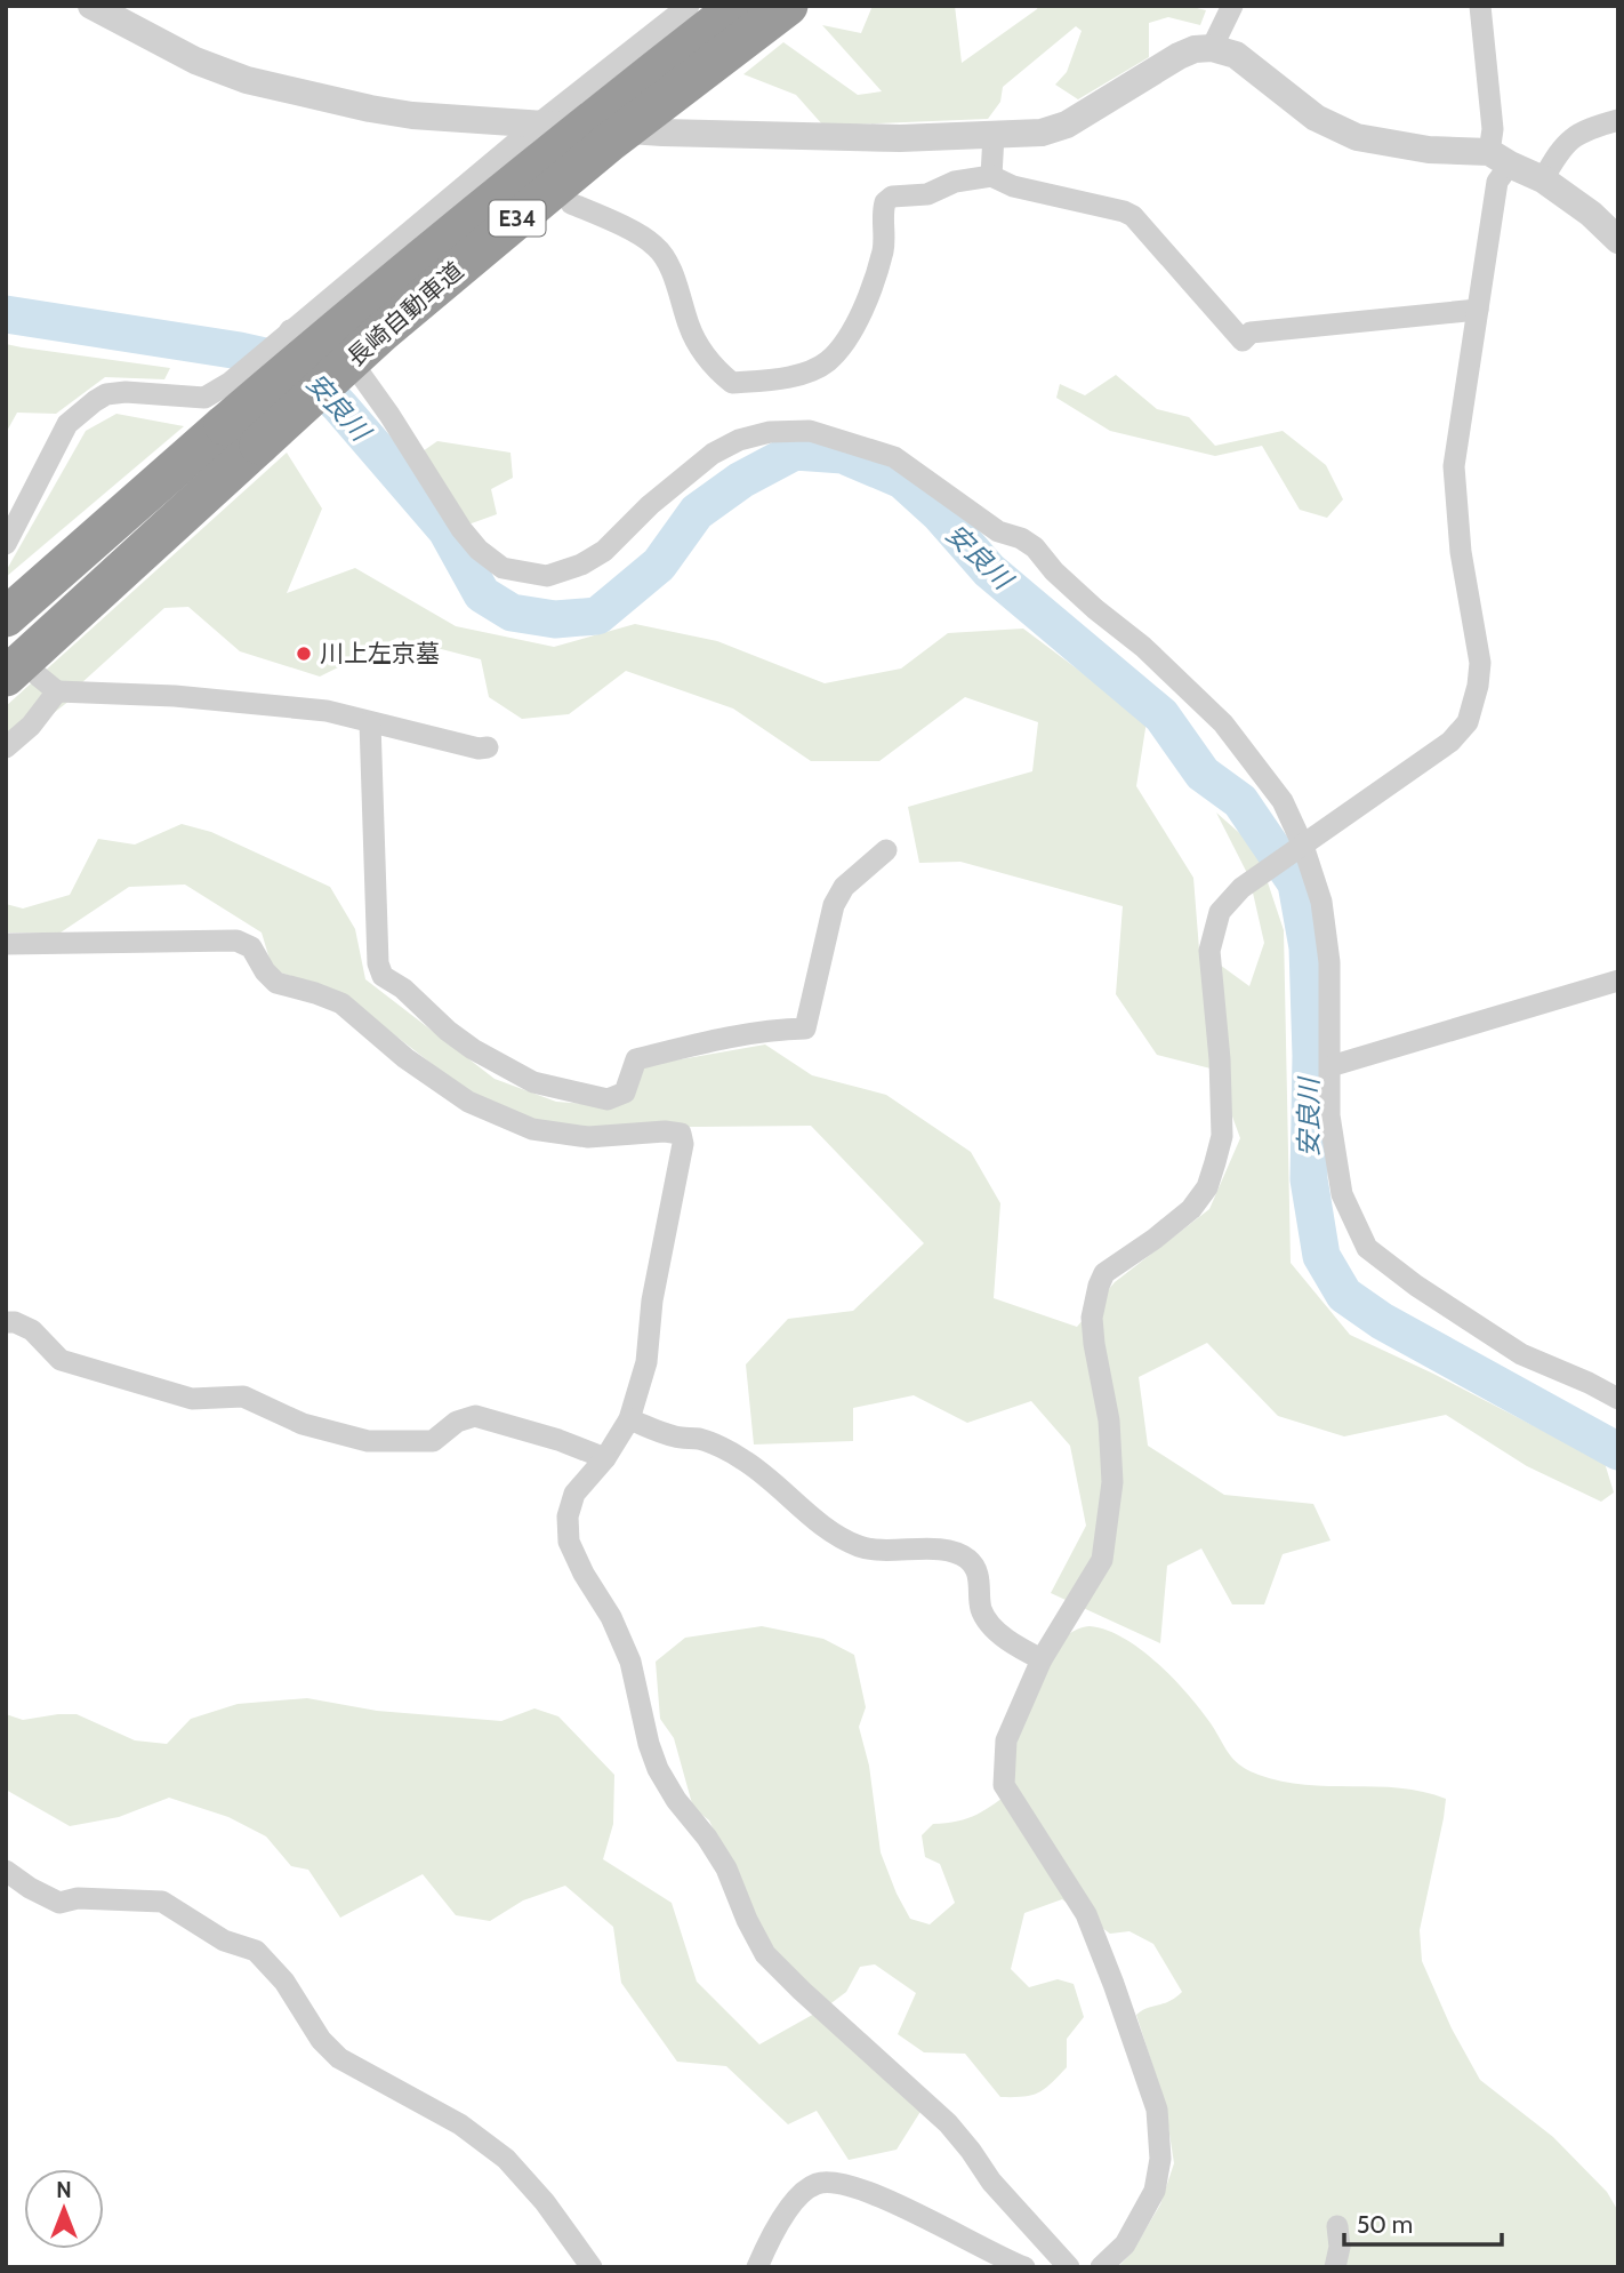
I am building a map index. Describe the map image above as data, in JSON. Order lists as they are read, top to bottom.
{
  "streets": {
    "highway": ["E34", "長崎自動車道"]
  },
  "water": ["安良川"],
  "places": ["川上左京墓"],
  "scale_bar": "50 m",
  "north": "top"
}
